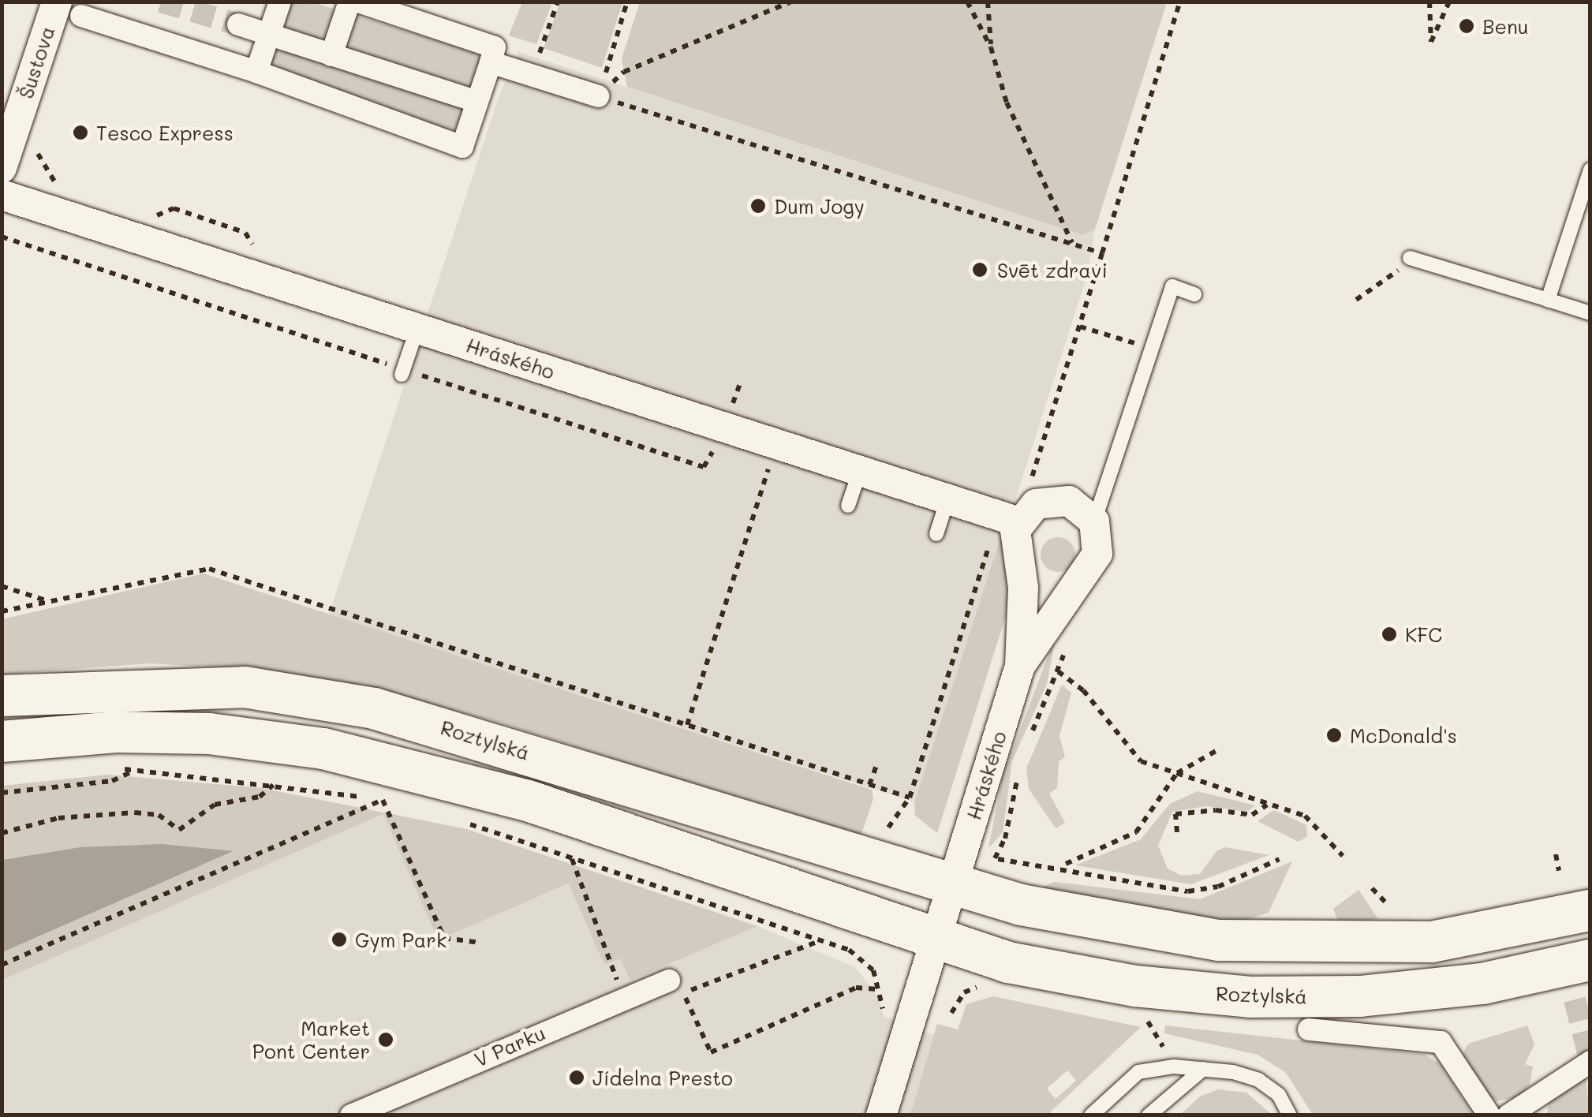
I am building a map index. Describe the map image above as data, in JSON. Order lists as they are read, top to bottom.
{
  "streets": {
    "main road": ["Roztylská"],
    "street": ["Šustova", "Hráského", "V Parku"]
  },
  "crossings": [
    ["Hráského", "Roztylská"]
  ],
  "places": [
    "Benu",
    "Tesco Express",
    "Dum Jogy",
    "Svēt zdravi",
    "KFC",
    "McDonald's",
    "Gym Park",
    "Market Pont Center",
    "Jídelna Presto"
  ]
}
